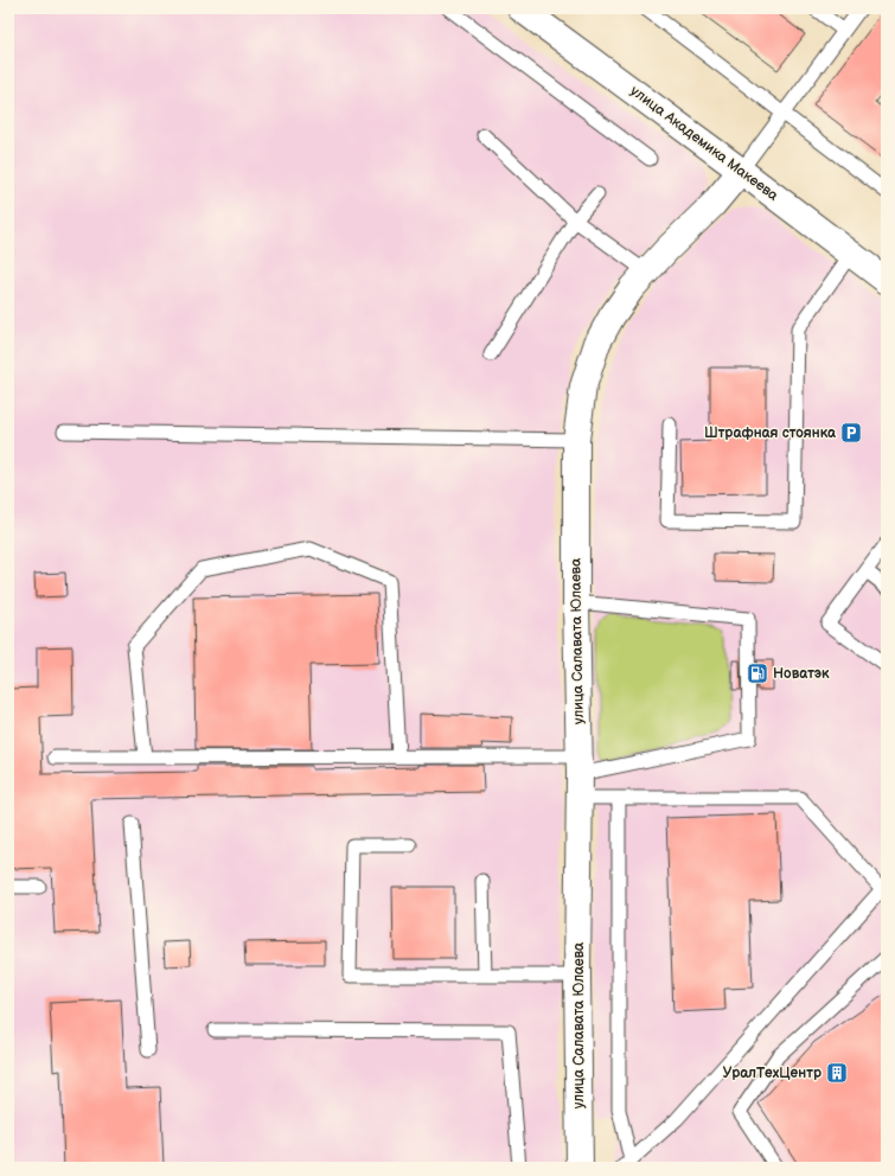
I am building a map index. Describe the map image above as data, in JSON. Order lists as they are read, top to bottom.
{
  "streets": {
    "street": ["улица Академика Макеева", "улица Салавата Юлаева"]
  },
  "crossings": [
    ["улица Академика Макеева", "улица Салавата Юлаева"]
  ],
  "places": {
    "parking": ["Штрафная стоянка"],
    "fuel station": ["Новатэк"],
    "building": ["УралТехЦентр"]
  }
}
